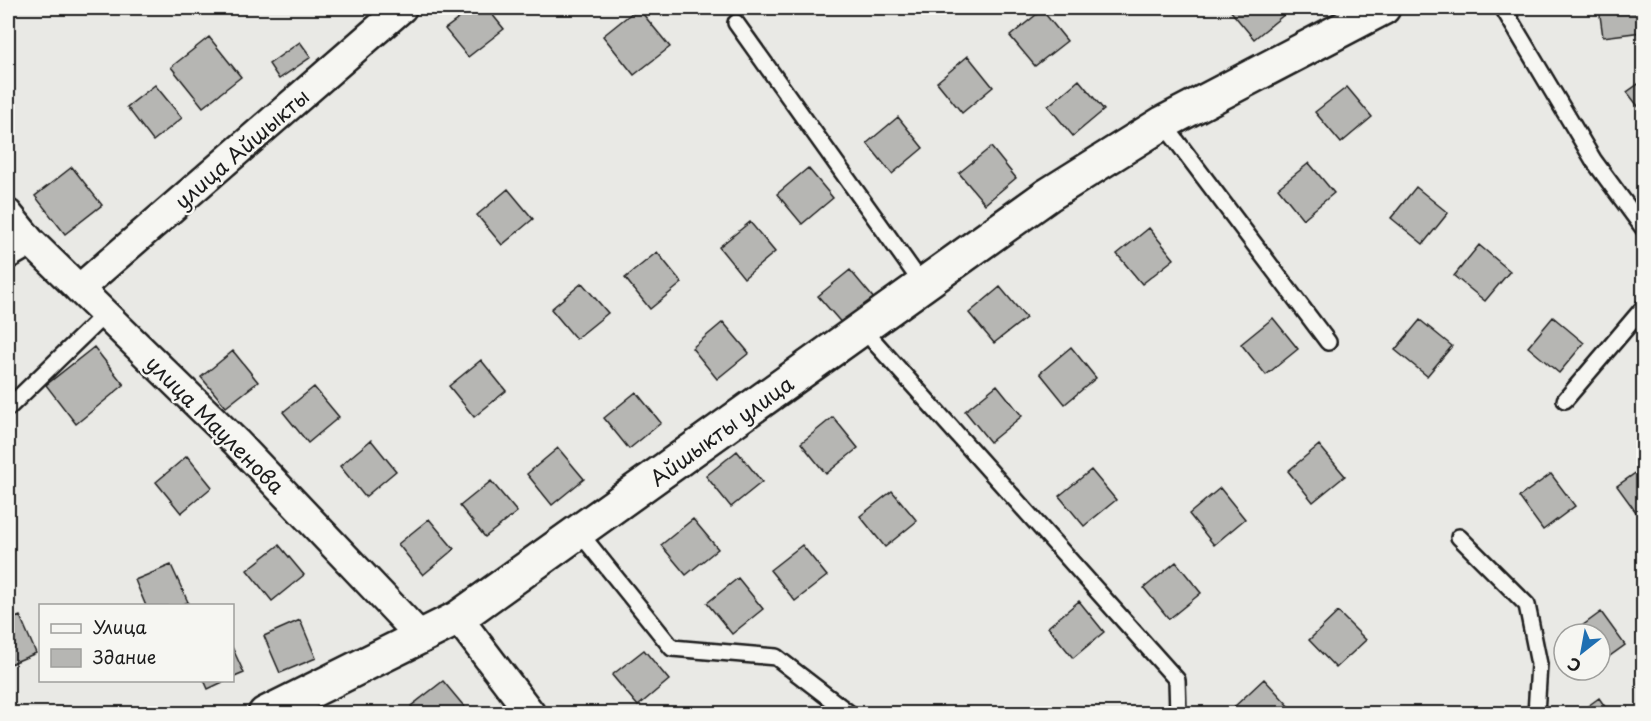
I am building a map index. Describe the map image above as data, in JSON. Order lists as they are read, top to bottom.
{
  "streets": {
    "street": ["улица Айшыкты", "улица Мауленова", "Айшыкты улица"]
  },
  "crossings": [
    ["улица Айшыкты", "улица Мауленова"],
    ["улица Мауленова", "Айшыкты улица"]
  ],
  "legend": ["Улица", "Здание"],
  "north": "bottom left"
}
